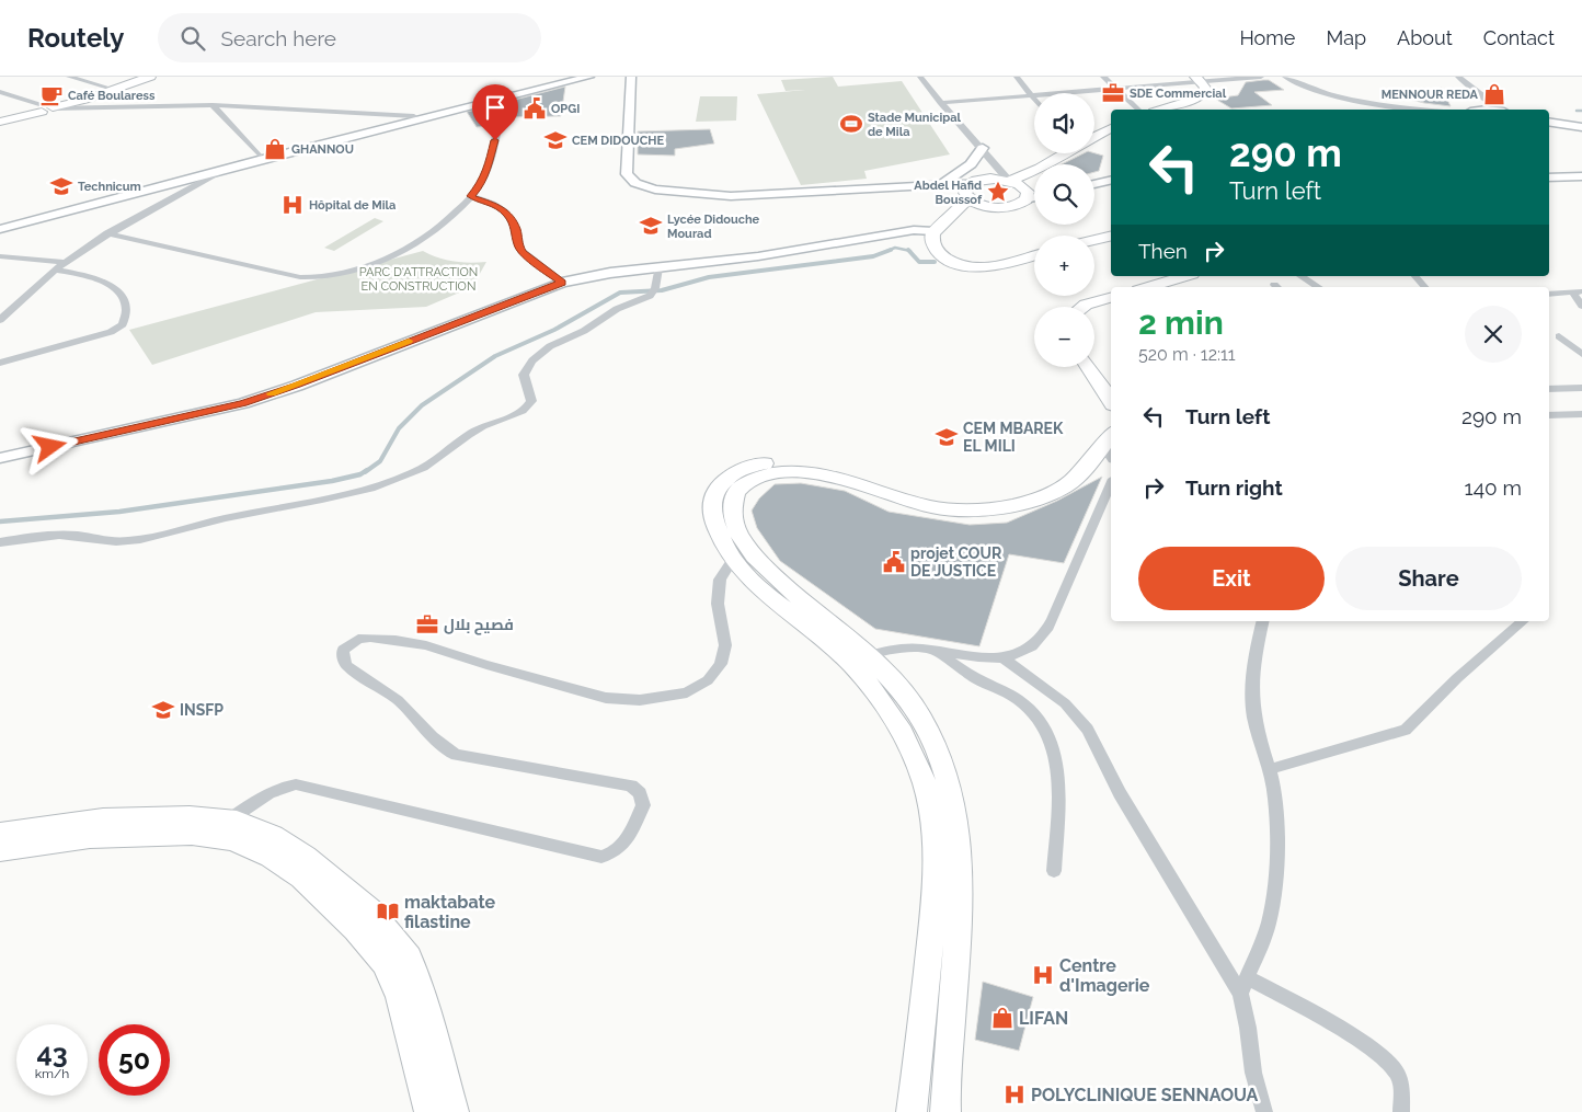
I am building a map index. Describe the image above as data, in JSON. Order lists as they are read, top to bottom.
{
  "parks": ["PARC D'ATTRACTION EN CONSTRUCTION"],
  "places": {
    "office": ["SDE Commercial", "فصيح بلال"],
    "shop": ["MENNOUR REDA", "GHANNOU", "LIFAN"],
    "cafe": ["Café Boularess"],
    "public building": ["OPGI", "projet COUR DE JUSTICE"],
    "sports": ["Stade Municipal de Mila"],
    "school or university": [
      "CEM DIDOUCHE",
      "Technicum",
      "Lycée Didouche Mourad",
      "CEM MBAREK EL MILI",
      "INSFP"
    ],
    "place": ["Abdel Hafid Boussof"],
    "hospital": ["Hôpital de Mila", "Centre d'Imagerie", "POLYCLINIQUE SENNAOUA"],
    "library": ["maktabate filastine"]
  },
  "page": {
    "header": "Routely",
    "search": "Search here",
    "nav": [
      "Home",
      "Map",
      "About",
      "Contact"
    ],
    "map_buttons": ["+", "−"],
    "turn": ["290 m", "Turn left"],
    "then": "Then",
    "heading": ["2 min", "520 m · 12:11"],
    "list": [
      {
        "name": "Turn left",
        "value": "290 m"
      },
      {
        "name": "Turn right",
        "value": "140 m"
      }
    ],
    "buttons": ["Exit", "Share"],
    "speed": "43 km/h",
    "limit": "50"
  }
}
